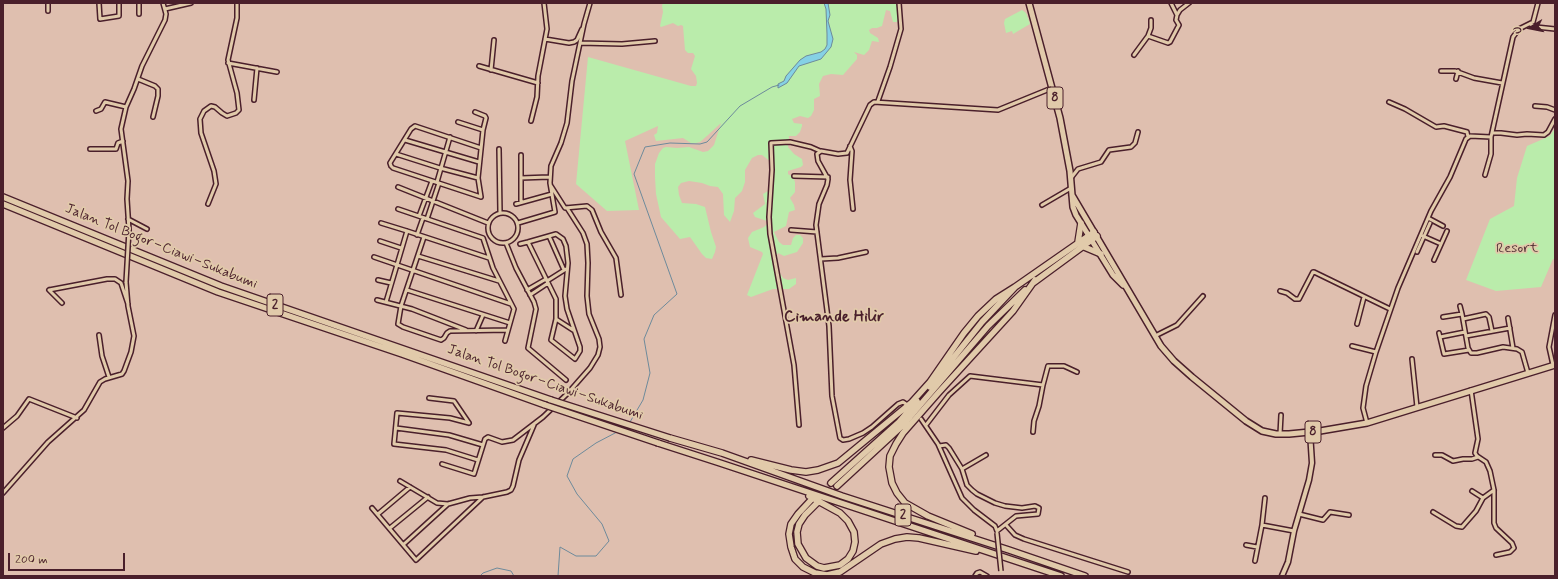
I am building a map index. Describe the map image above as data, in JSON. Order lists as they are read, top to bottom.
{
  "streets": {
    "highway": ["8", "Jalan Tol Bogor–Ciawi–Sukabumi", "2"]
  },
  "districts": ["Cimande Hilir"],
  "parks": ["Resort"],
  "scale_bar": "200 m",
  "north": "left"
}
